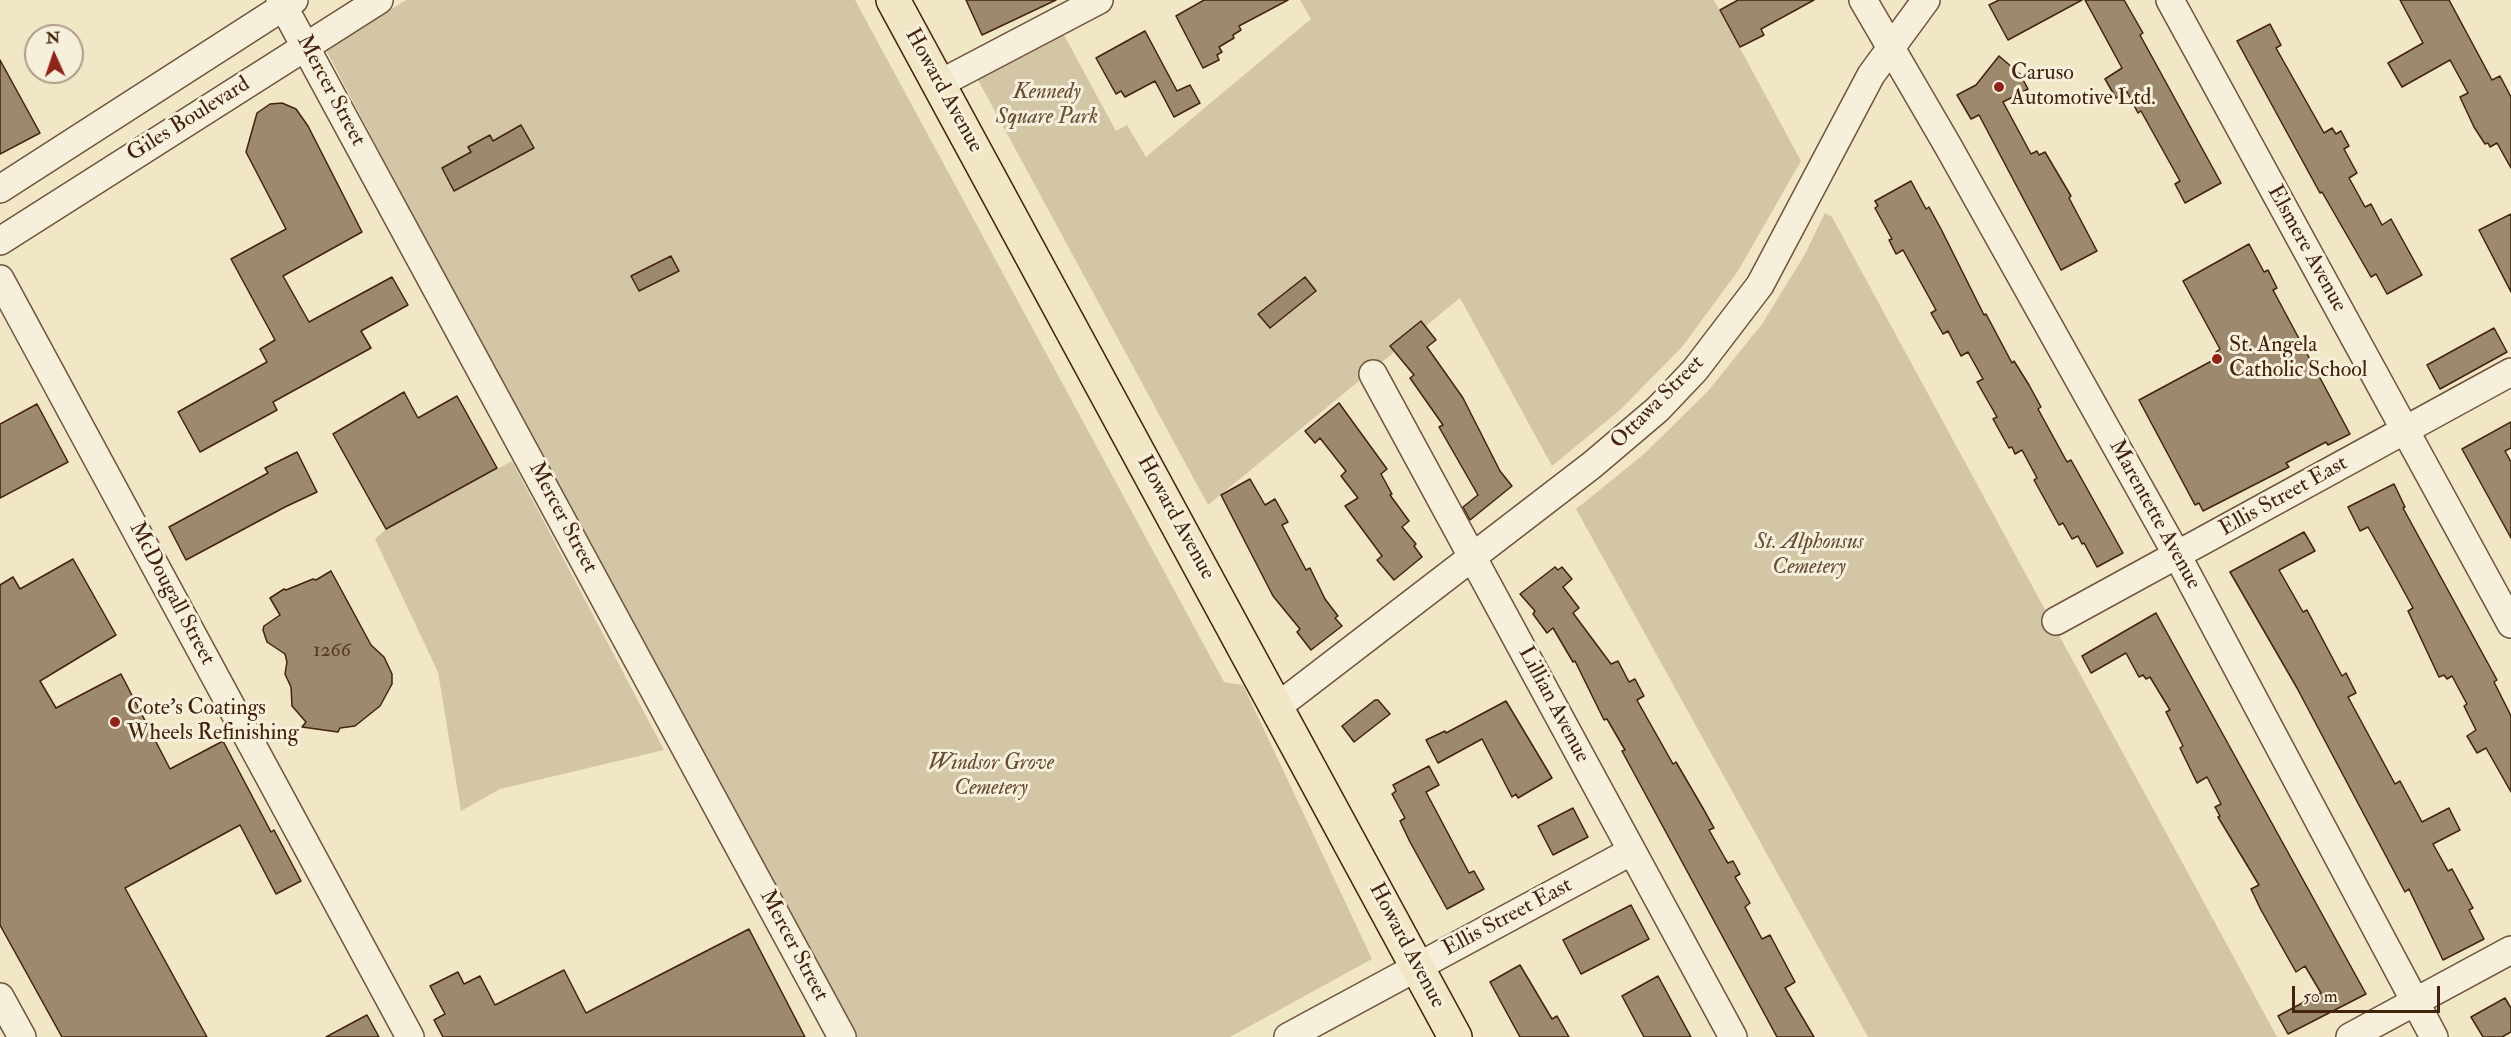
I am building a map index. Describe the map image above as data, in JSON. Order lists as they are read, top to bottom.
{
  "streets": {
    "main road": ["Howard Avenue"],
    "street": [
      "Mercer Street",
      "Giles Boulevard",
      "Elsmere Avenue",
      "Ottawa Street",
      "Ellis Street East",
      "Marentette Avenue",
      "McDougall Street",
      "Lillian Avenue"
    ]
  },
  "crossings": [
    ["Mercer Street", "Giles Boulevard"],
    ["Howard Avenue", "Ottawa Street"],
    ["Howard Avenue", "Ellis Street East"],
    ["Elsmere Avenue", "Ellis Street East"],
    ["Ottawa Street", "Marentette Avenue"],
    ["Ottawa Street", "Lillian Avenue"],
    ["Ellis Street East", "Marentette Avenue"],
    ["Ellis Street East", "Lillian Avenue"]
  ],
  "parks": ["Kennedy Square Park", "St. Alphonsus Cemetery", "Windsor Grove Cemetery"],
  "places": ["Caruso Automotive Ltd.", "St. Angela Catholic School", "Cote's Coatings Wheels Refinishing"],
  "house_numbers": ["1266"],
  "scale_bar": "50 m",
  "north": "top"
}
